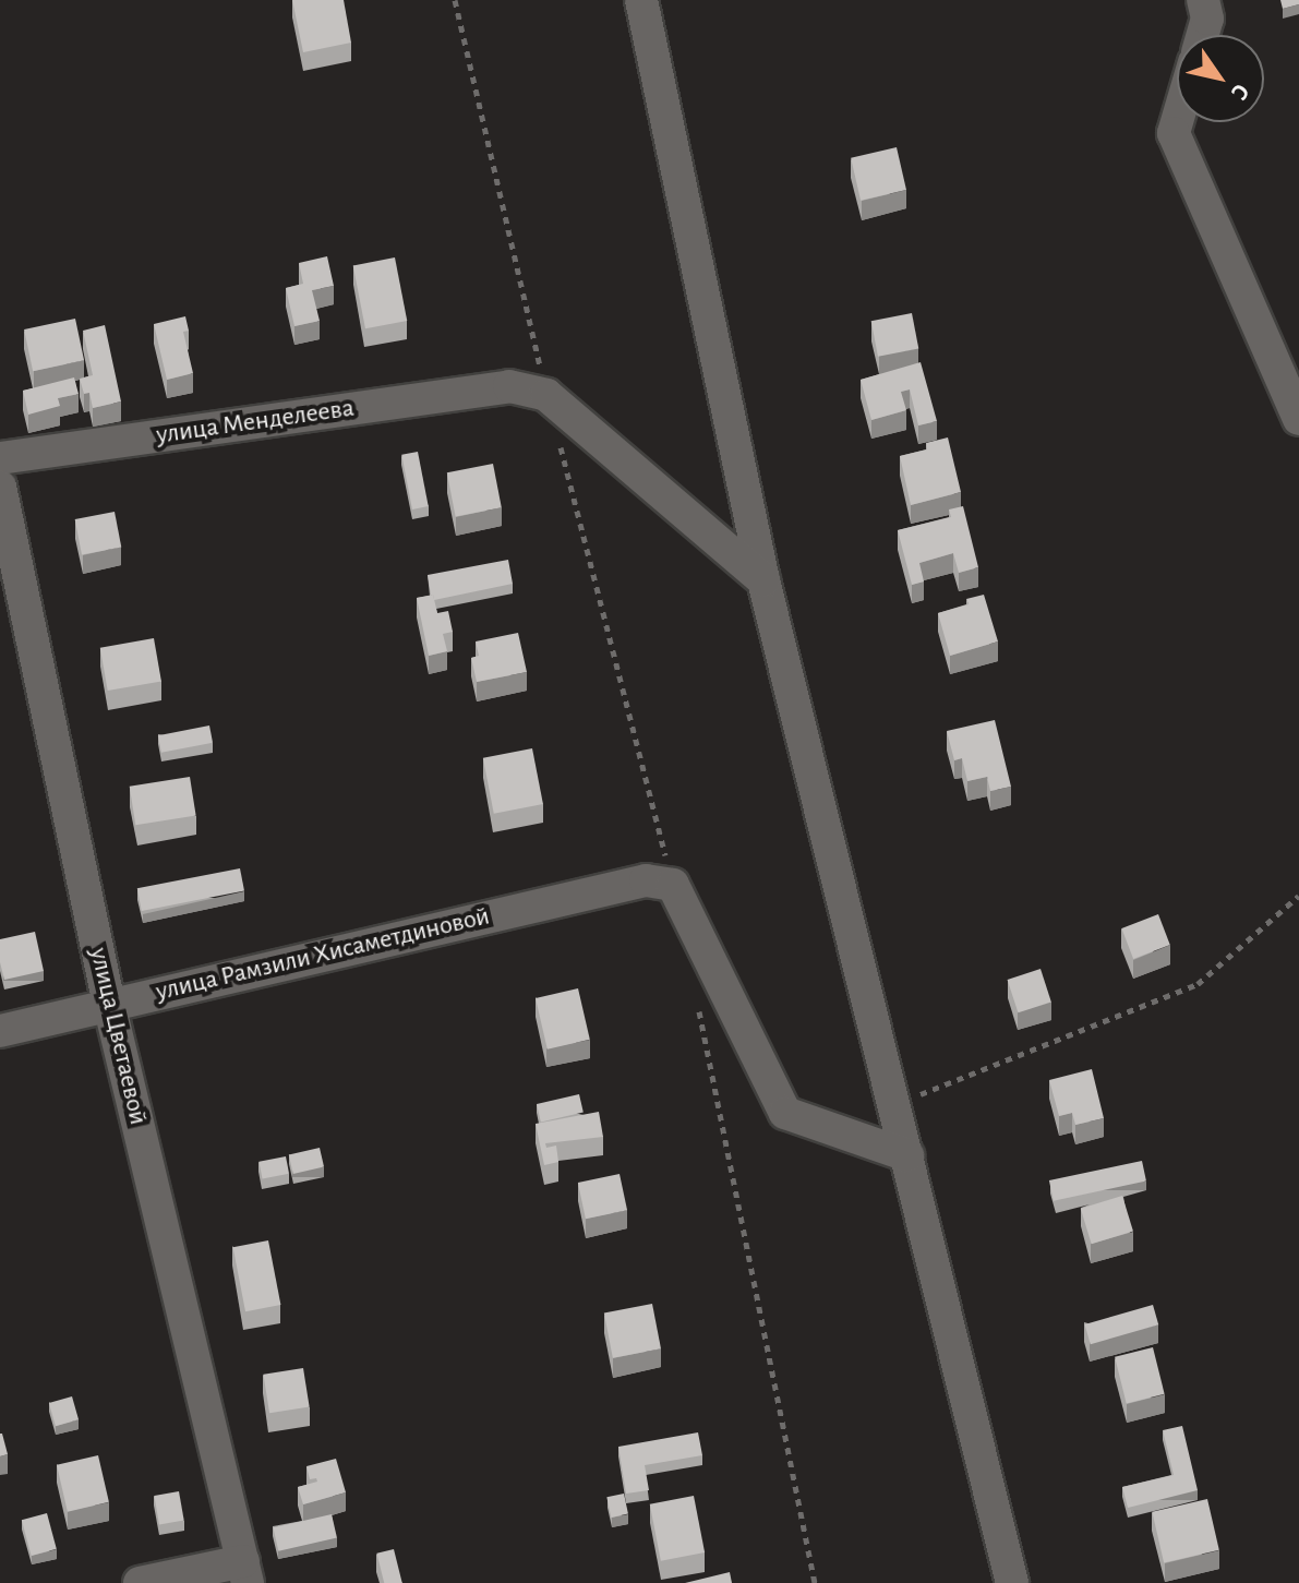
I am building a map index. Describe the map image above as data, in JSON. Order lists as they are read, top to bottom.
{
  "streets": {
    "street": ["улица Менделеева", "улица Рамзили Хисаметдиновой", "улица Цветаевой"]
  },
  "crossings": [
    ["улица Рамзили Хисаметдиновой", "улица Цветаевой"]
  ],
  "north": "bottom right"
}
